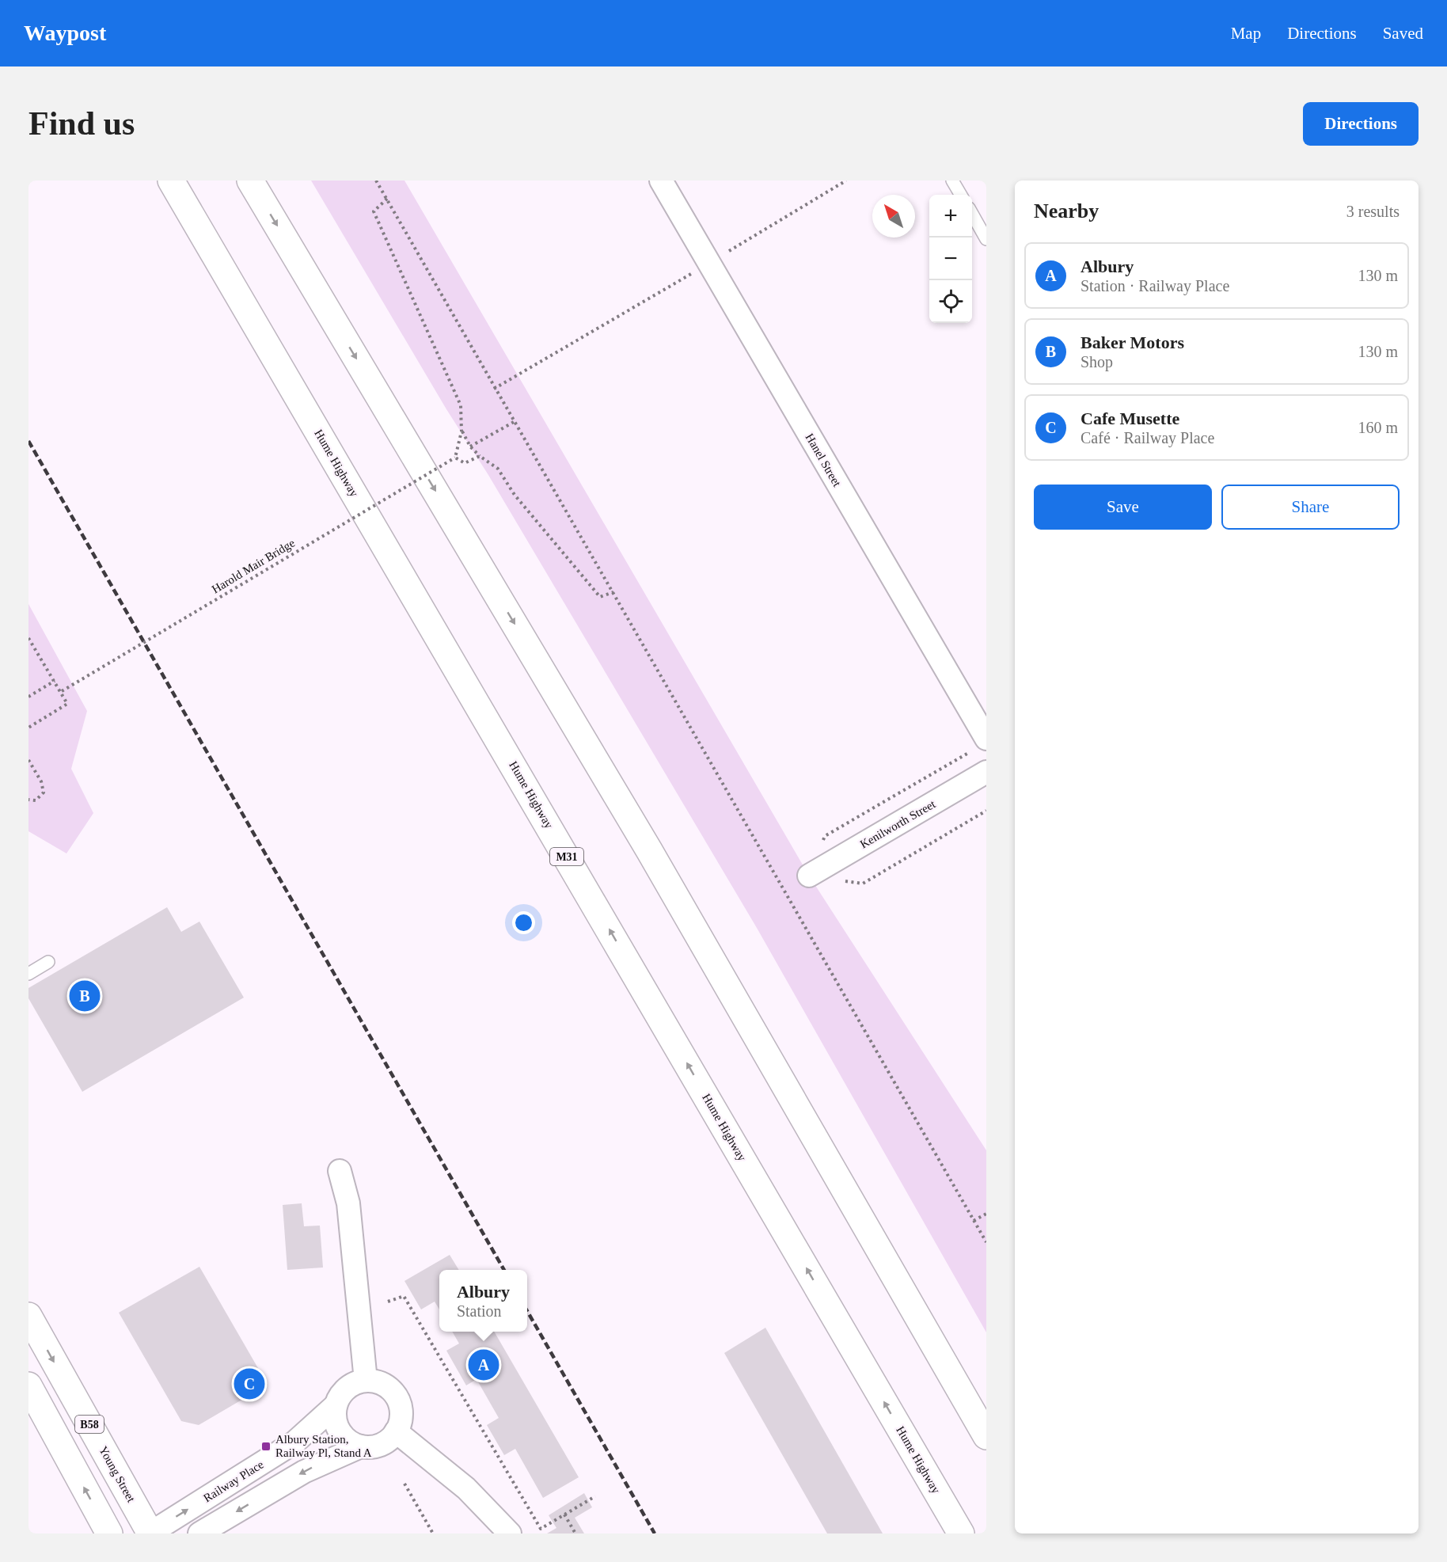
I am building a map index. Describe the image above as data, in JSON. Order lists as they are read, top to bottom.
{
  "streets": {
    "main road": [
      "Hume Highway",
      "M31",
      "B58",
      "Young Street"
    ],
    "street": ["Hanel Street", "Kenilworth Street", "Railway Place"],
    "path": ["Harold Mair Bridge"]
  },
  "crossings": [
    ["Young Street", "Railway Place"]
  ],
  "places": {
    "transit": ["Albury Station, Railway Pl, Stand A"]
  },
  "north": "top left",
  "page": {
    "header": "Waypost",
    "nav": ["Map", "Directions", "Saved"],
    "buttons": [
      "Directions",
      ["Save", "Share"]
    ],
    "title": "Find us",
    "heading": ["Nearby", "3 results"],
    "map_buttons": ["+", "−"],
    "list": [
      {
        "mark": "A",
        "name": "Albury",
        "note": "Station · Railway Place",
        "value": "130 m"
      },
      {
        "mark": "B",
        "name": "Baker Motors",
        "note": "Shop",
        "value": "130 m"
      },
      {
        "mark": "C",
        "name": "Cafe Musette",
        "note": "Café · Railway Place",
        "value": "160 m"
      }
    ],
    "pins": ["B", "A", "C"],
    "popup": ["Albury", "Station"]
  }
}
